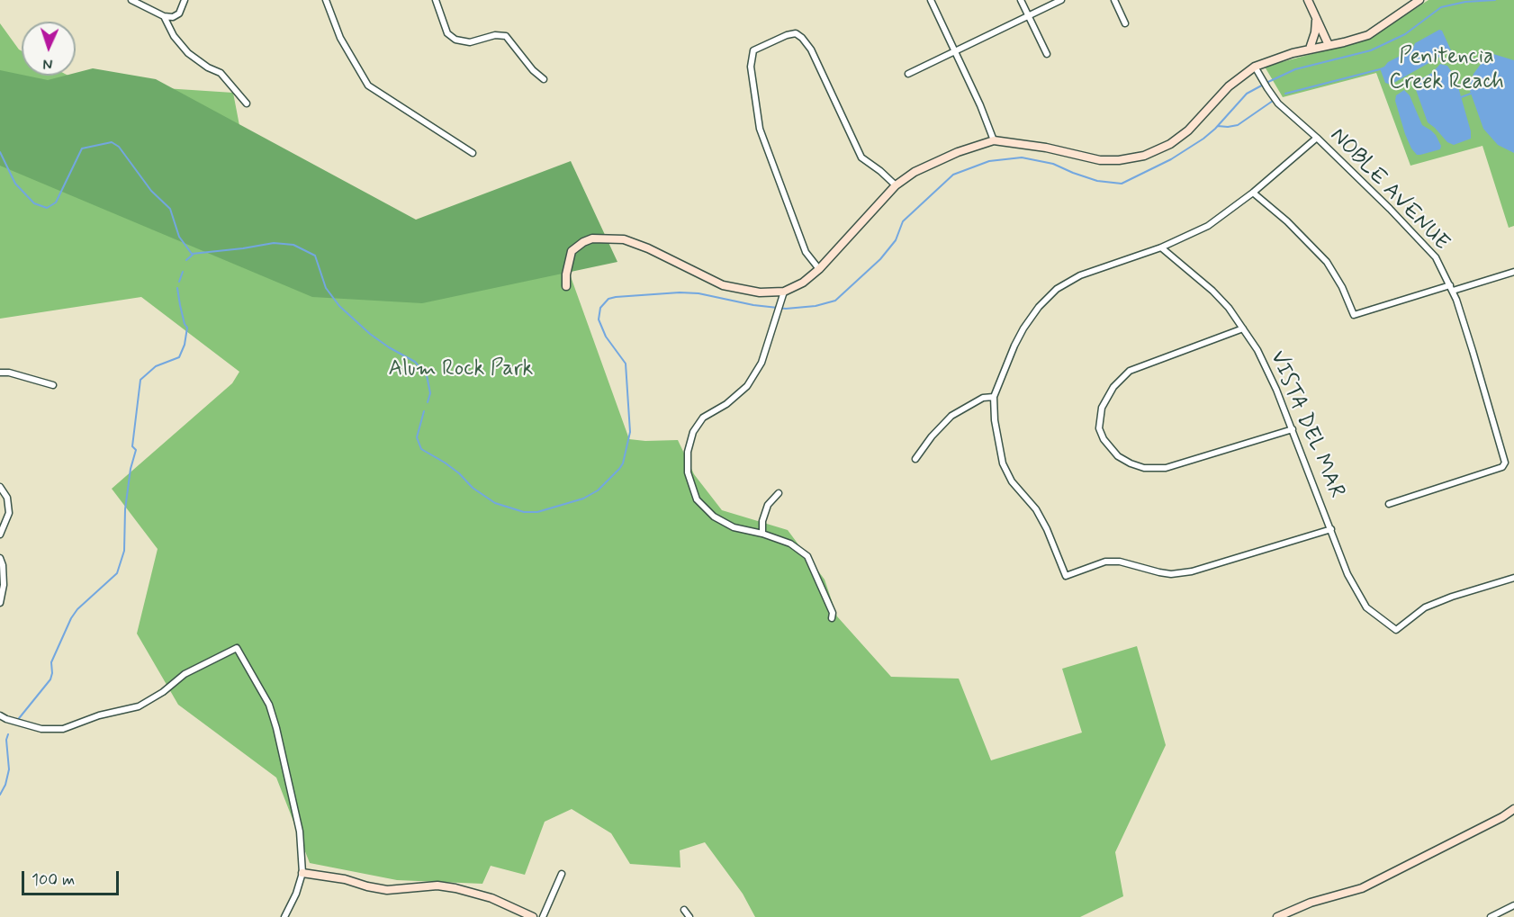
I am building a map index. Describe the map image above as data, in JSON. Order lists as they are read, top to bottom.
{
  "streets": {
    "street": ["NOBLE AVENUE", "VISTA DEL MAR"]
  },
  "parks": ["Penitencia Creek Reach", "Alum Rock Park"],
  "scale_bar": "100 m",
  "north": "bottom"
}
